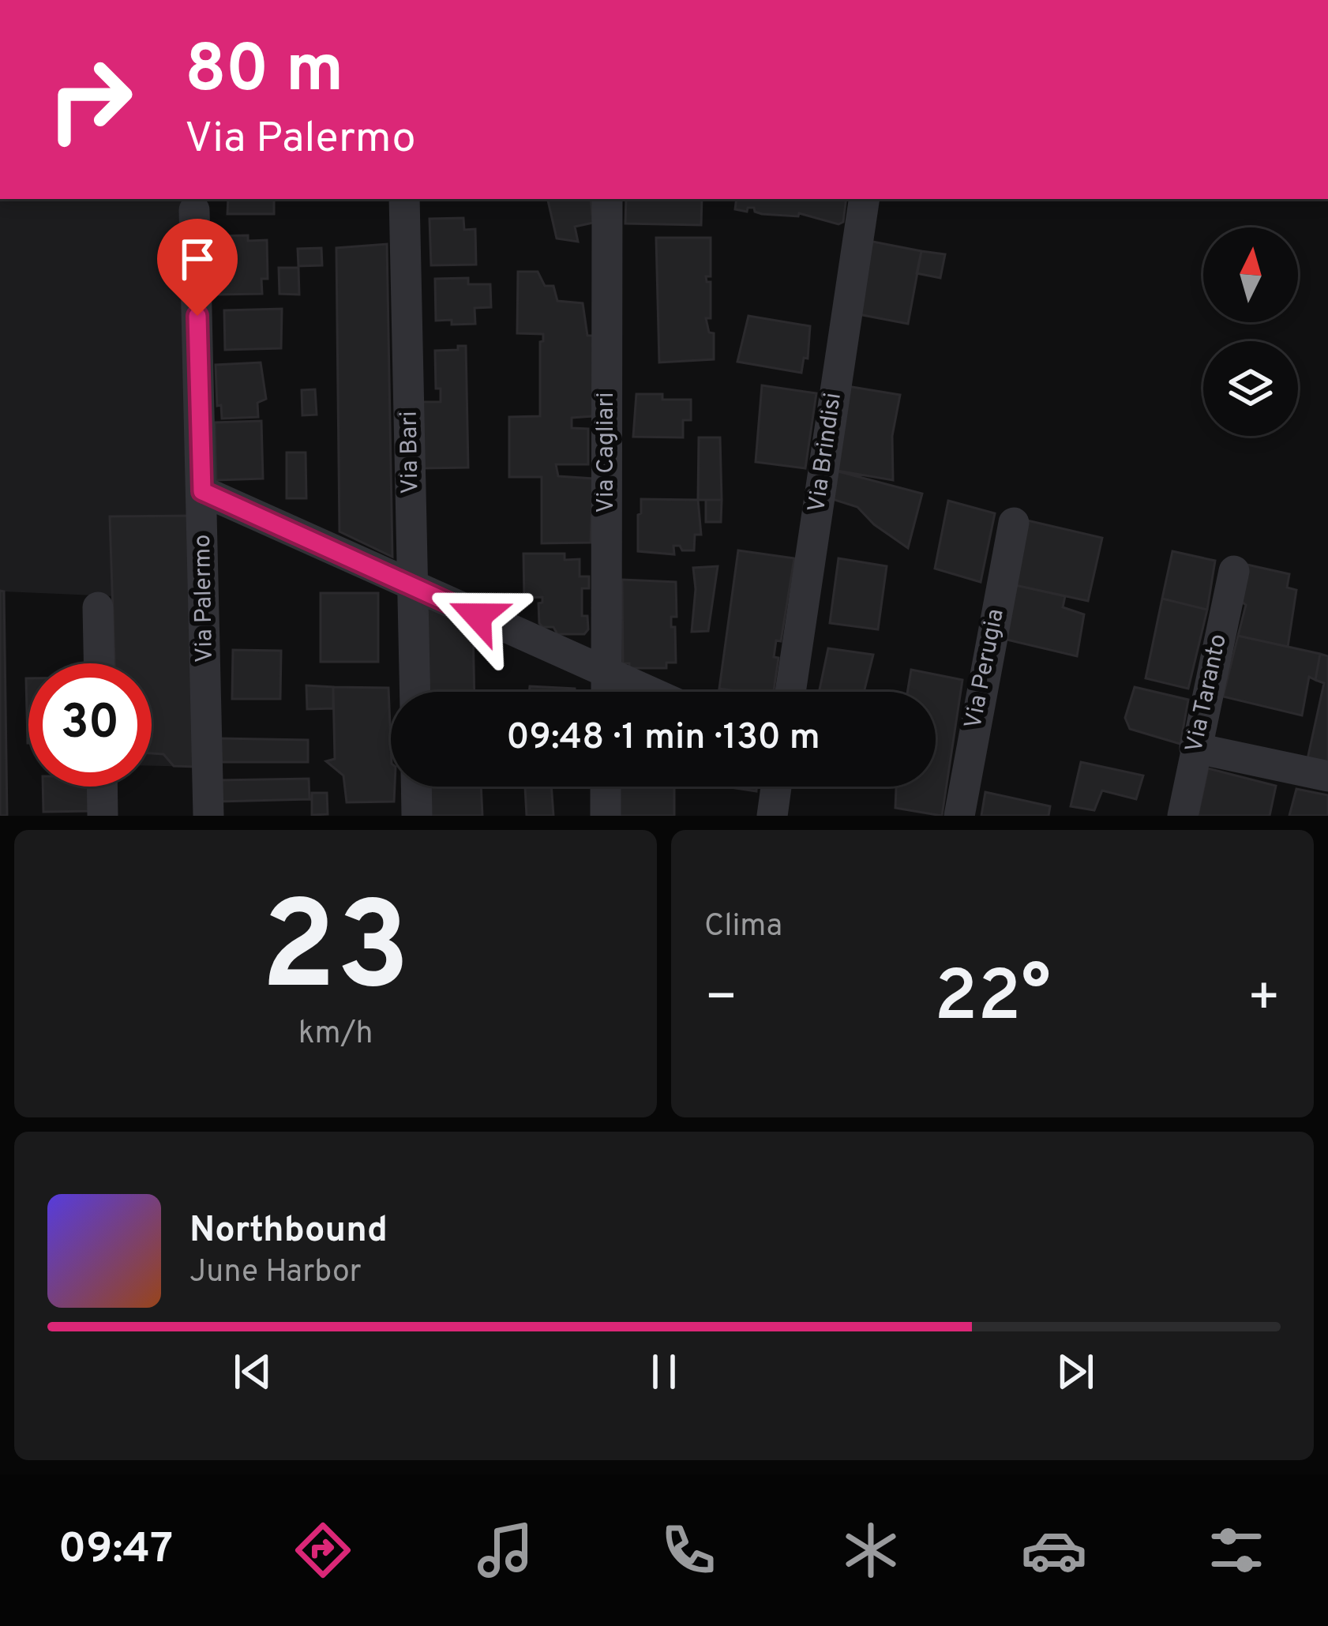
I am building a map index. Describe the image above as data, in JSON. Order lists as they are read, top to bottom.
{
  "streets": {
    "street": [
      "Via Bari",
      "Via Cagliari",
      "Via Brindisi",
      "Via Palermo",
      "Via Perugia",
      "Via Taranto"
    ]
  },
  "north": "top",
  "page": {
    "turn": ["80 m", "Via Palermo"],
    "limit": "30",
    "trip": "09:48 · 1 min · 130 m",
    "tile": [
      ["23", "km/h"],
      "Clima"
    ],
    "heat": ["−", "22°", "+"],
    "song": ["Northbound", "June Harbor"],
    "tabs": "09:47"
  }
}
